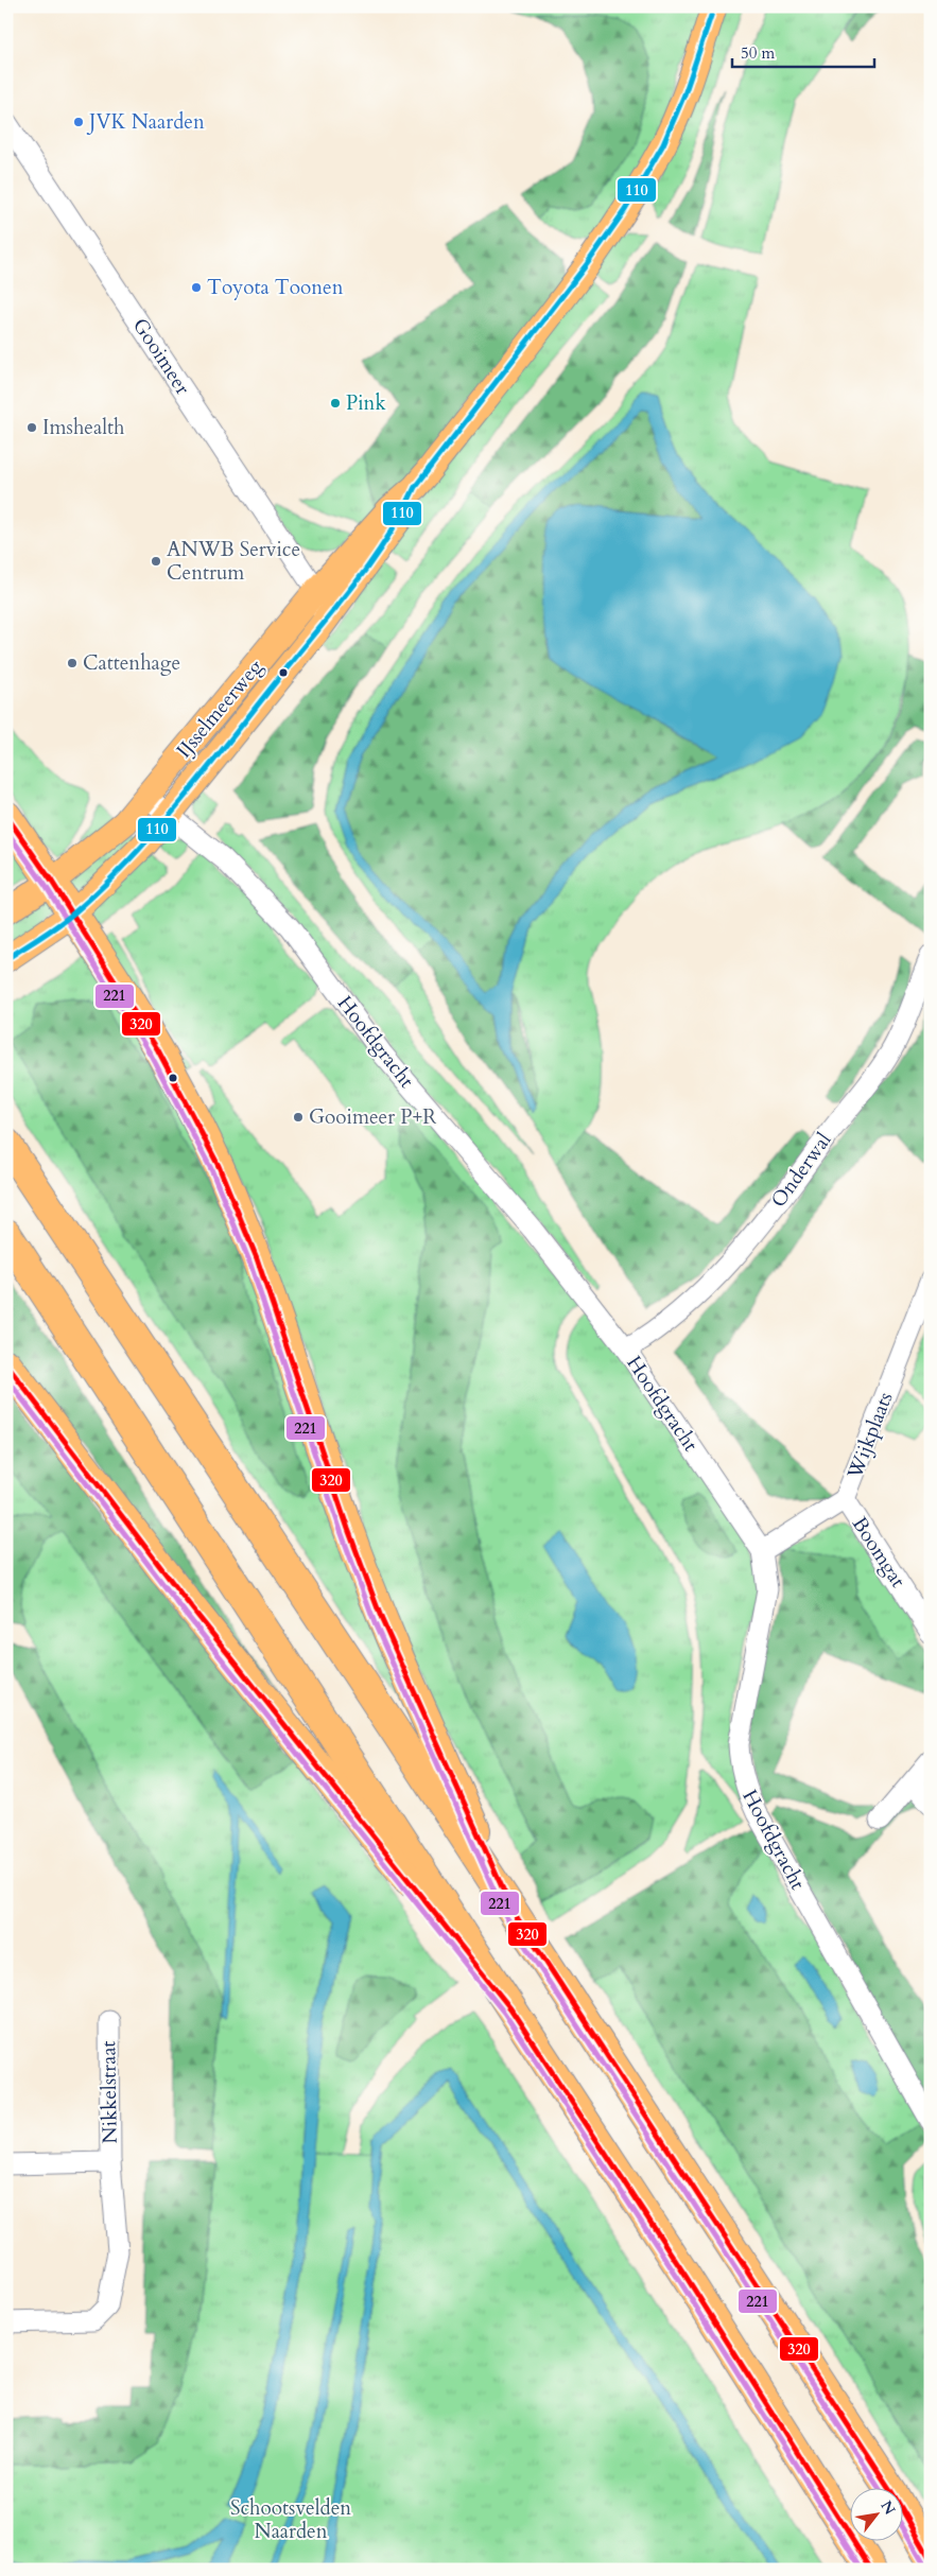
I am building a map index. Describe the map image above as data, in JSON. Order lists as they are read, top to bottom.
{
  "streets": {
    "main road": ["IJsselmeerweg"],
    "street": [
      "Gooimeer",
      "Hoofdgracht",
      "Onderwal",
      "Wijkplaats",
      "Boomgat",
      "Nikkelstraat"
    ]
  },
  "crossings": [
    ["Gooimeer", "IJsselmeerweg"],
    ["IJsselmeerweg", "Hoofdgracht"],
    ["Hoofdgracht", "Onderwal"],
    ["Hoofdgracht", "Wijkplaats"],
    ["Wijkplaats", "Boomgat"]
  ],
  "parks": ["Schootsvelden Naarden"],
  "places": [
    "JVK Naarden",
    "Toyota Toonen",
    "Pink",
    "Imshealth",
    "ANWB Service Centrum",
    "Cattenhage",
    "Gooimeer P+R"
  ],
  "lines": ["transit line 110", "transit line 320", "transit line 221"],
  "scale_bar": "50 m",
  "north": "top right"
}
